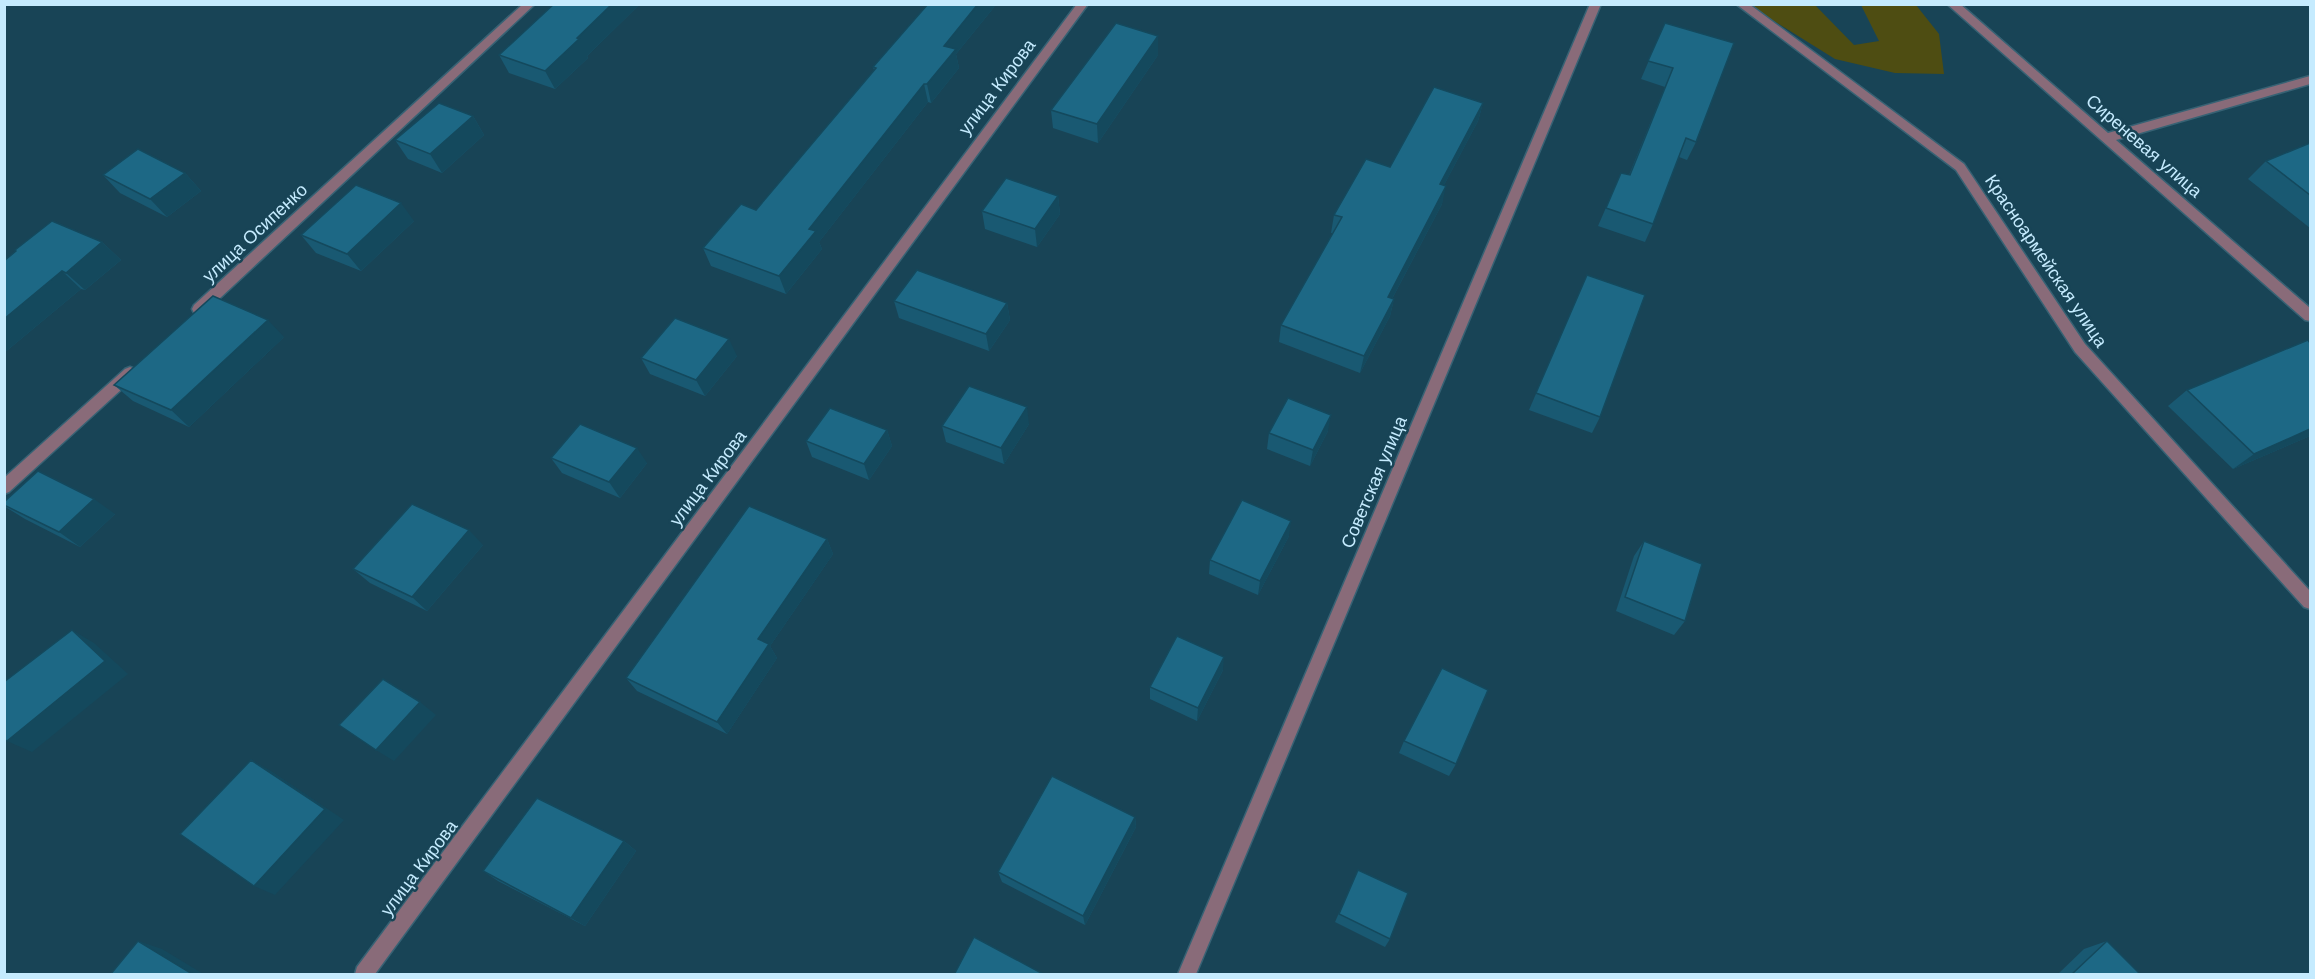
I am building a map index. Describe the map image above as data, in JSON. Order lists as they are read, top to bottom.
{
  "streets": {
    "street": [
      "улица Кирова",
      "Сиреневая улица",
      "улица Осипенко",
      "Красноармейская улица",
      "Советская улица"
    ]
  }
}
